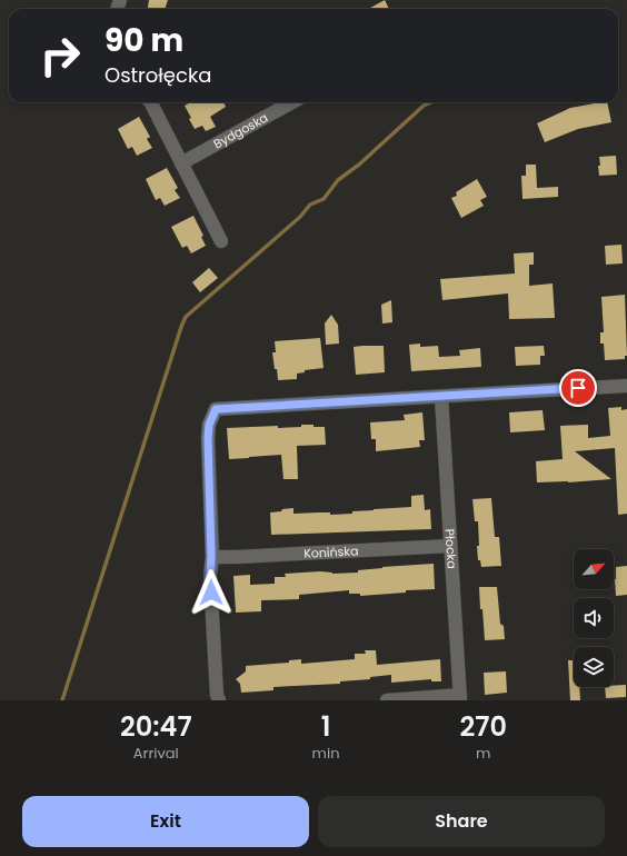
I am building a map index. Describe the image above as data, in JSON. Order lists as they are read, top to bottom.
{
  "streets": {
    "street": ["Bydgoska", "Płocka", "Konińska"]
  },
  "crossings": [
    ["Płocka", "Konińska"]
  ],
  "north": "top right",
  "page": {
    "turn": ["90 m", "Ostrołęcka"],
    "eta": [
      "20:47",
      "Arrival",
      "1",
      "min",
      "270",
      "m"
    ],
    "buttons": ["Exit", "Share"]
  }
}
